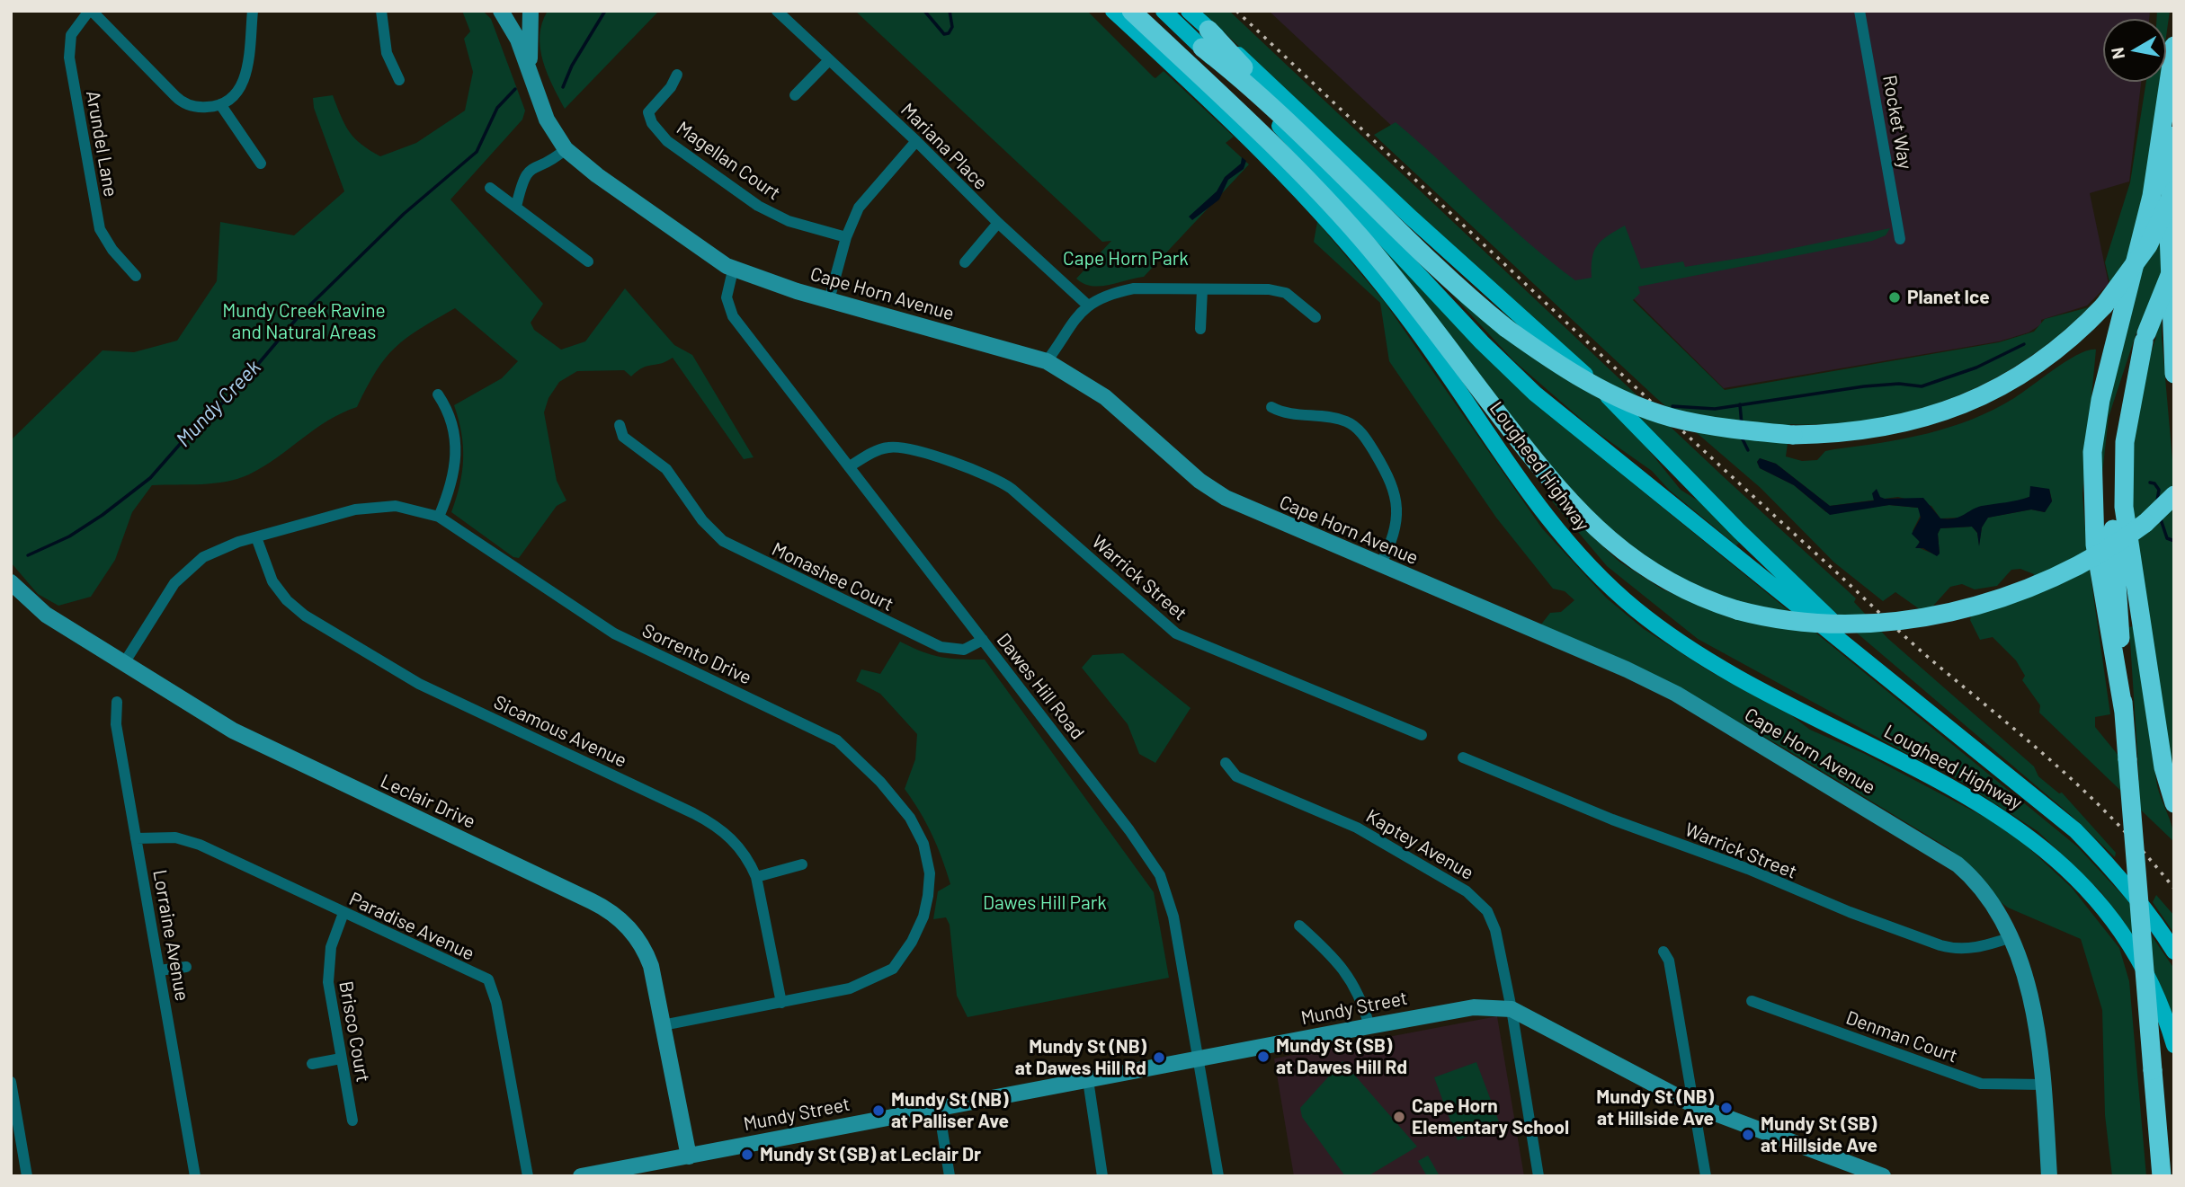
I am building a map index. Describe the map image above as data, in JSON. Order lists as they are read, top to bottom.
{
  "streets": {
    "main road": ["Lougheed Highway"],
    "street": [
      "Rocket Way",
      "Arundel Lane",
      "Mariana Place",
      "Magellan Court",
      "Cape Horn Avenue",
      "Monashee Court",
      "Warrick Street",
      "Sorrento Drive",
      "Dawes Hill Road",
      "Sicamous Avenue",
      "Leclair Drive",
      "Kaptey Avenue",
      "Paradise Avenue",
      "Lorraine Avenue",
      "Mundy Street",
      "Brisco Court",
      "Denman Court"
    ]
  },
  "crossings": [
    ["Cape Horn Avenue", "Warrick Street"],
    ["Cape Horn Avenue", "Dawes Hill Road"],
    ["Cape Horn Avenue", "Denman Court"],
    ["Monashee Court", "Dawes Hill Road"],
    ["Warrick Street", "Dawes Hill Road"],
    ["Sorrento Drive", "Sicamous Avenue"],
    ["Sorrento Drive", "Leclair Drive"],
    ["Dawes Hill Road", "Mundy Street"],
    ["Leclair Drive", "Mundy Street"],
    ["Kaptey Avenue", "Mundy Street"],
    ["Paradise Avenue", "Lorraine Avenue"],
    ["Paradise Avenue", "Brisco Court"]
  ],
  "water": ["Mundy Creek"],
  "parks": ["Cape Horn Park", "Mundy Creek Ravine and Natural Areas", "Dawes Hill Park"],
  "places": [
    "Planet Ice",
    "Mundy St (SB) at Dawes Hill Rd",
    "Mundy St (NB) at Dawes Hill Rd",
    "Mundy St (NB) at Hillside Ave",
    "Mundy St (NB) at Palliser Ave",
    "Cape Horn Elementary School",
    "Mundy St (SB) at Hillside Ave",
    "Mundy St (SB) at Leclair Dr"
  ],
  "north": "left"
}
